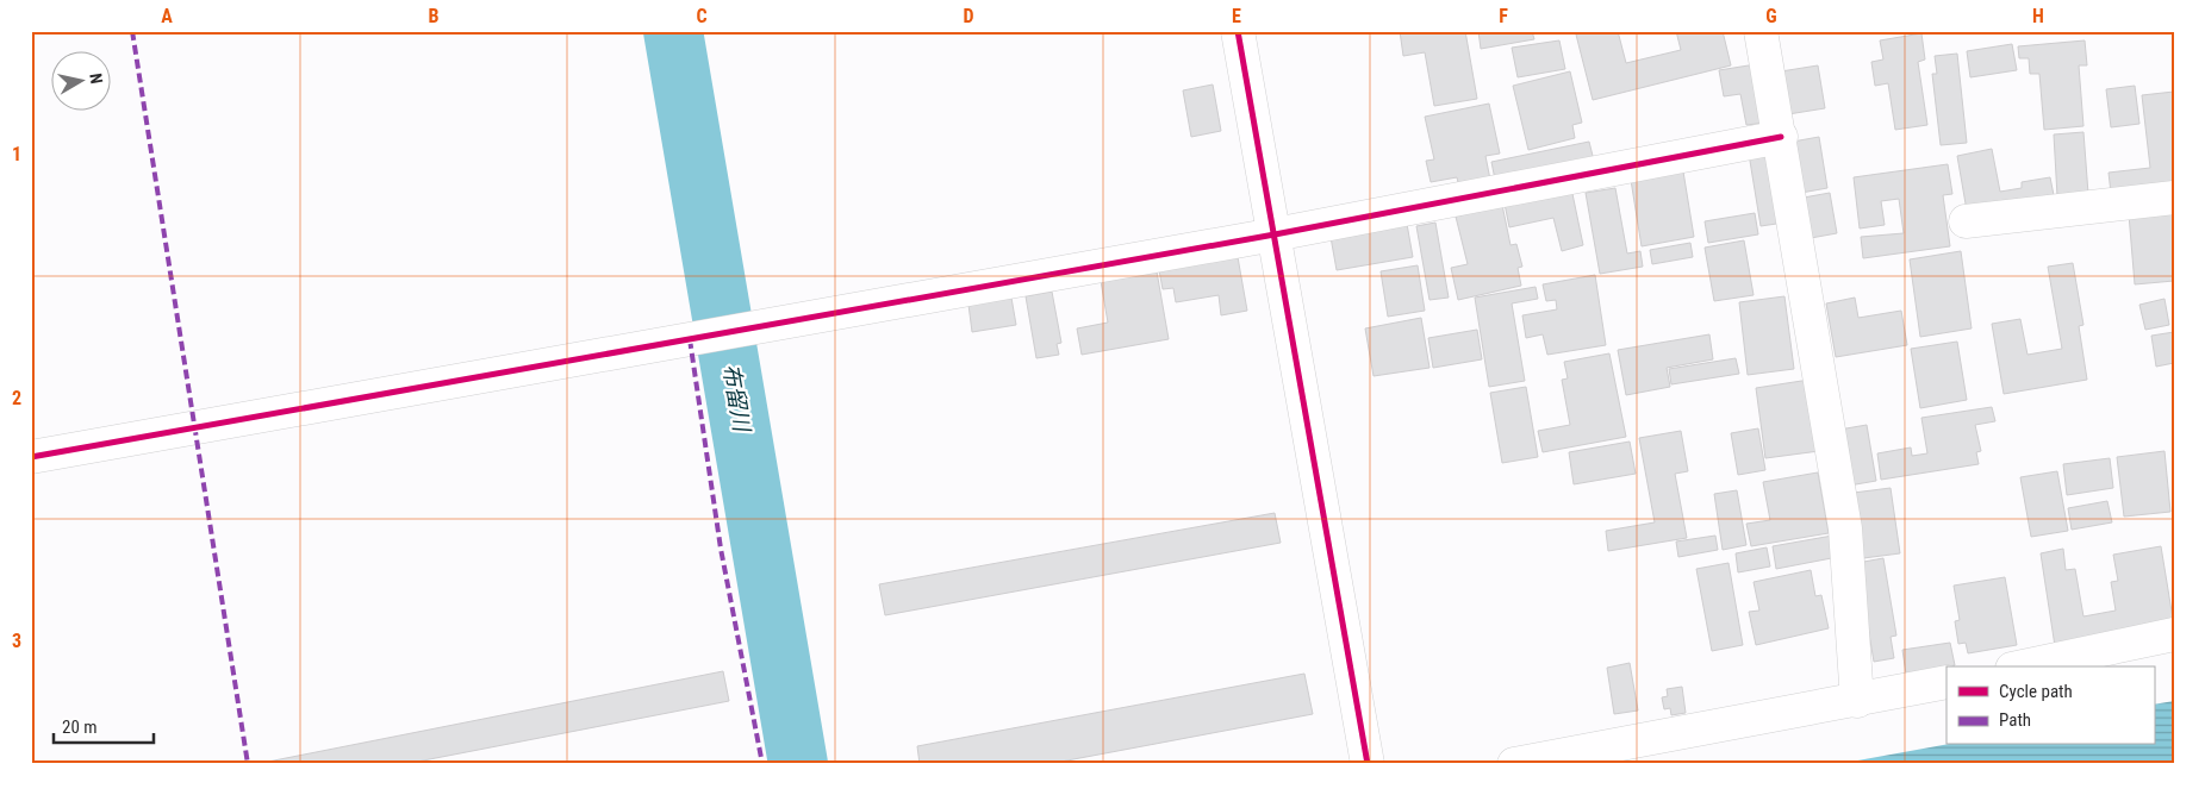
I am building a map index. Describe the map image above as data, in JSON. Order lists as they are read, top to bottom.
{
  "water": ["布留川"],
  "legend": ["Cycle path", "Path"],
  "scale_bar": "20 m",
  "north": "right",
  "grid": {
    "columns": [
      "A",
      "B",
      "C",
      "D",
      "E",
      "F",
      "G",
      "H"
    ],
    "rows": ["1", "2", "3"]
  }
}
